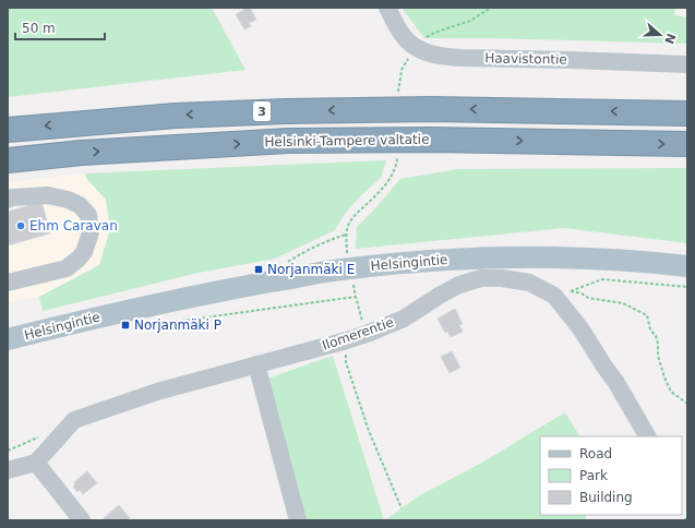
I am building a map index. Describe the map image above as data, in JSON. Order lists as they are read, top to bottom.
{
  "streets": {
    "highway": ["3", "Helsinki-Tampere valtatie"],
    "main road": ["Helsingintie"],
    "street": ["Haavistontie", "Ilomerentie"]
  },
  "places": {
    "other": ["Ehm Caravan"],
    "transit": ["Norjanmäki E", "Norjanmäki P"]
  },
  "legend": ["Road", "Park", "Building"],
  "scale_bar": "50 m",
  "north": "right"
}
